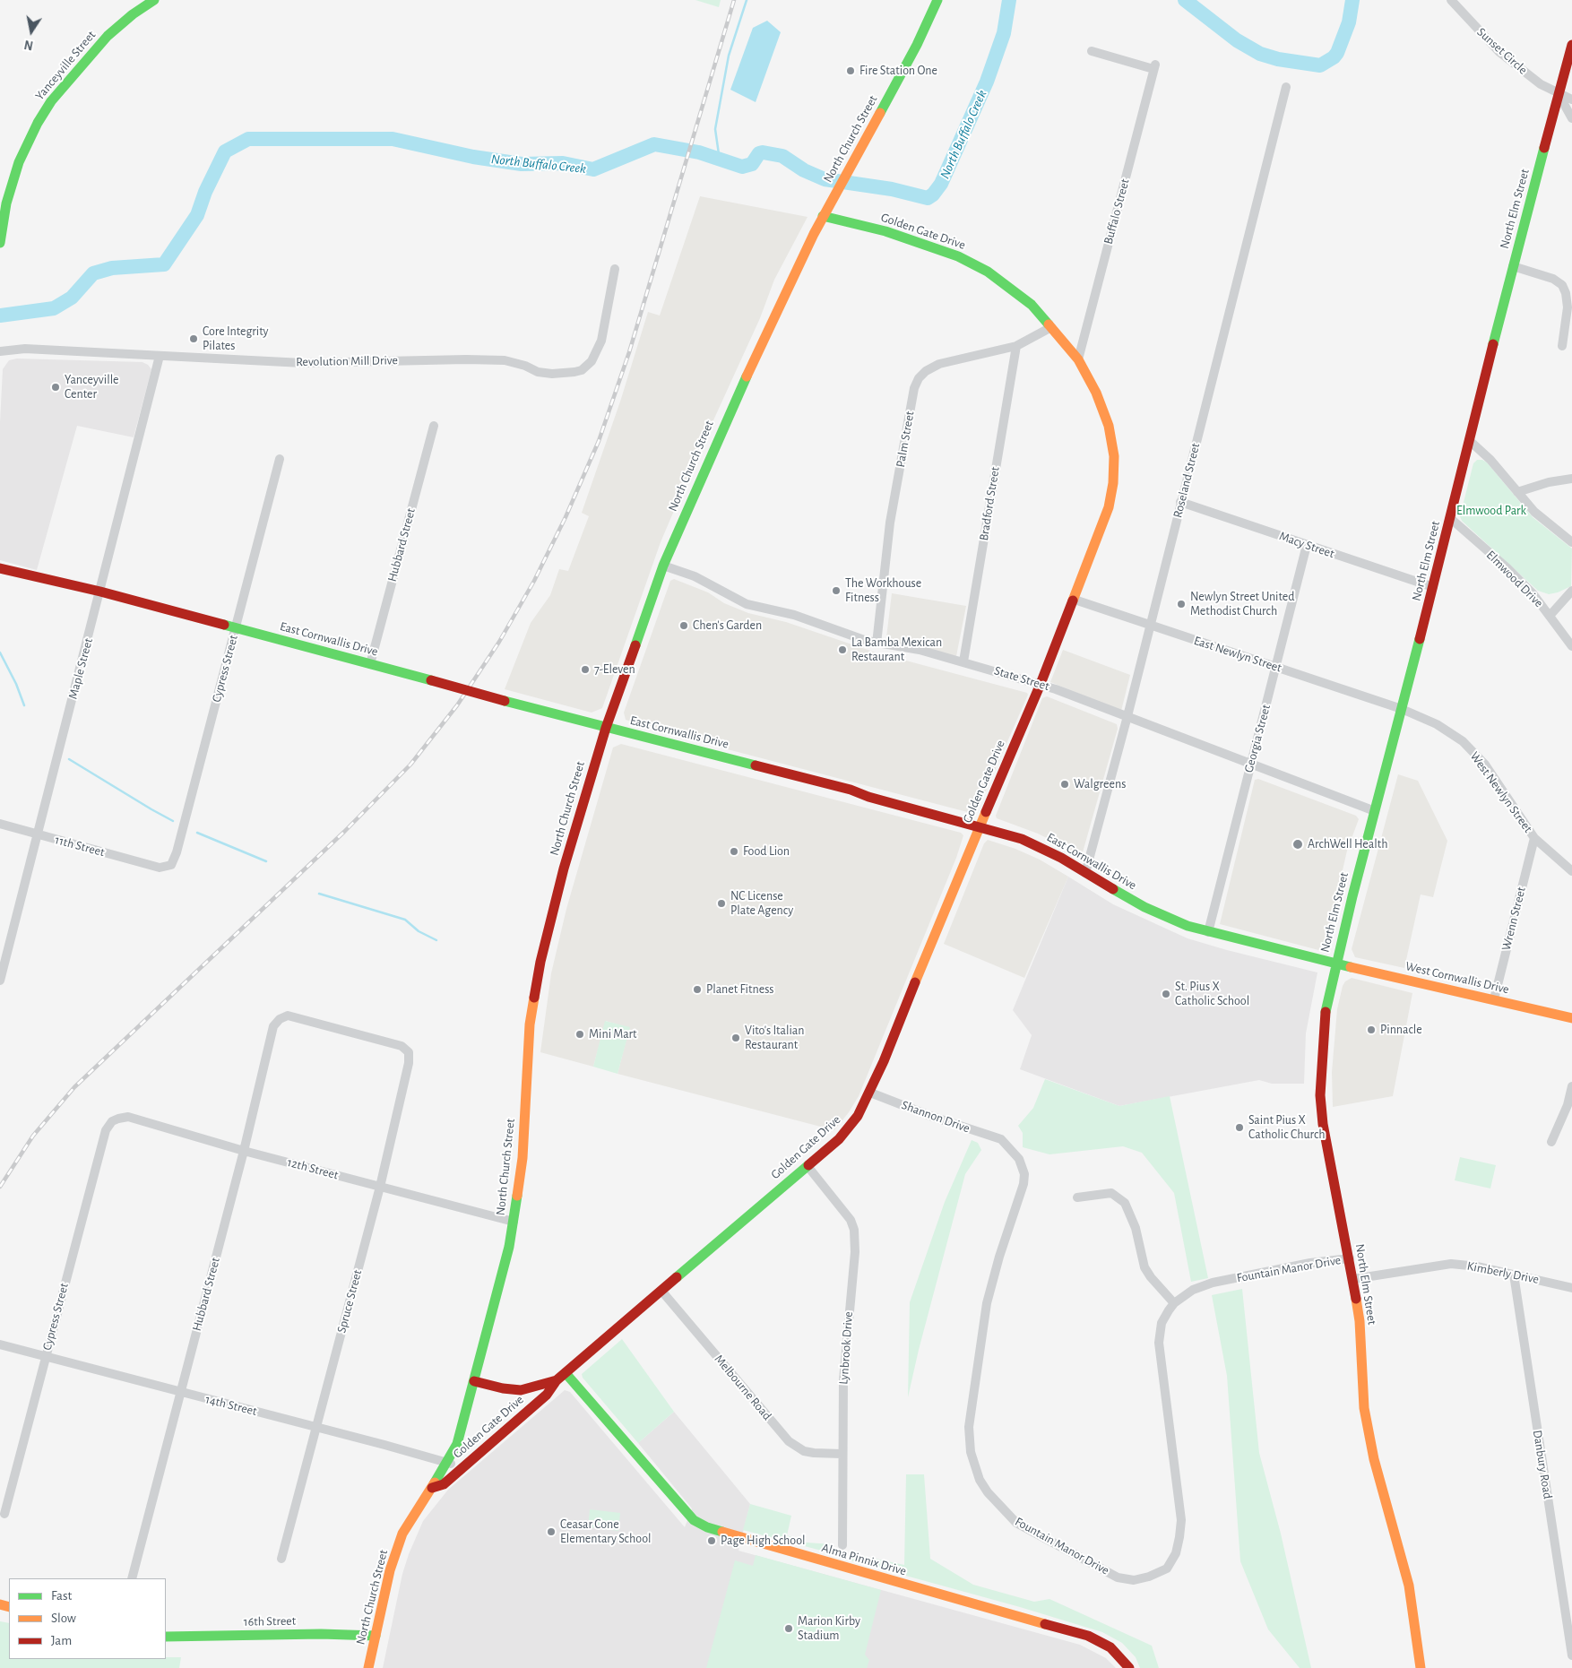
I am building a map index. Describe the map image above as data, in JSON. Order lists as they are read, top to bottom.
{
  "streets": {
    "main road": [
      "Yanceyville Street",
      "North Church Street",
      "North Elm Street",
      "Golden Gate Drive",
      "East Cornwallis Drive",
      "West Cornwallis Drive",
      "Alma Pinnix Drive",
      "16th Street"
    ],
    "street": [
      "Sunset Circle",
      "Buffalo Street",
      "Revolution Mill Drive",
      "Palm Street",
      "Roseland Street",
      "Bradford Street",
      "Hubbard Street",
      "Macy Street",
      "Elmwood Drive",
      "East Newlyn Street",
      "Maple Street",
      "Cypress Street",
      "State Street",
      "Georgia Street",
      "West Newlyn Street",
      "11th Street",
      "Wrenn Street",
      "Shannon Drive",
      "12th Street",
      "Fountain Manor Drive",
      "Kimberly Drive",
      "Spruce Street",
      "Lynbrook Drive",
      "Melbourne Road",
      "14th Street",
      "Danbury Road"
    ]
  },
  "crossings": [
    ["Sunset Circle", "North Elm Street"],
    ["North Church Street", "Golden Gate Drive"],
    ["North Church Street", "East Cornwallis Drive"],
    ["North Church Street", "State Street"],
    ["North Church Street", "12th Street"],
    ["North Church Street", "14th Street"],
    ["North Church Street", "16th Street"],
    ["North Elm Street", "Macy Street"],
    ["North Elm Street", "Elmwood Drive"],
    ["North Elm Street", "East Cornwallis Drive"],
    ["North Elm Street", "East Newlyn Street"],
    ["North Elm Street", "State Street"],
    ["North Elm Street", "West Newlyn Street"],
    ["North Elm Street", "West Cornwallis Drive"],
    ["North Elm Street", "Fountain Manor Drive"],
    ["North Elm Street", "Kimberly Drive"],
    ["Buffalo Street", "Golden Gate Drive"],
    ["Golden Gate Drive", "Palm Street"],
    ["Golden Gate Drive", "East Cornwallis Drive"],
    ["Golden Gate Drive", "East Newlyn Street"],
    ["Golden Gate Drive", "State Street"],
    ["Golden Gate Drive", "Shannon Drive"],
    ["Golden Gate Drive", "Lynbrook Drive"],
    ["Golden Gate Drive", "Melbourne Road"],
    ["Golden Gate Drive", "14th Street"],
    ["Golden Gate Drive", "Alma Pinnix Drive"],
    ["Revolution Mill Drive", "Maple Street"],
    ["Palm Street", "Bradford Street"],
    ["Palm Street", "State Street"],
    ["Roseland Street", "Macy Street"],
    ["Roseland Street", "East Cornwallis Drive"],
    ["Roseland Street", "East Newlyn Street"],
    ["Roseland Street", "State Street"],
    ["Bradford Street", "State Street"],
    ["Hubbard Street", "East Cornwallis Drive"],
    ["Hubbard Street", "12th Street"],
    ["Hubbard Street", "Spruce Street"],
    ["Hubbard Street", "14th Street"],
    ["Macy Street", "Georgia Street"],
    ["East Cornwallis Drive", "Maple Street"],
    ["East Cornwallis Drive", "Cypress Street"],
    ["East Cornwallis Drive", "Georgia Street"],
    ["East Cornwallis Drive", "West Cornwallis Drive"],
    ["East Newlyn Street", "Georgia Street"],
    ["East Newlyn Street", "West Newlyn Street"],
    ["Maple Street", "11th Street"],
    ["Cypress Street", "11th Street"],
    ["Cypress Street", "12th Street"],
    ["Cypress Street", "14th Street"],
    ["State Street", "Georgia Street"],
    ["West Newlyn Street", "Wrenn Street"],
    ["Wrenn Street", "West Cornwallis Drive"],
    ["Shannon Drive", "Fountain Manor Drive"],
    ["12th Street", "Spruce Street"],
    ["Kimberly Drive", "Danbury Road"],
    ["Spruce Street", "14th Street"],
    ["Lynbrook Drive", "Melbourne Road"]
  ],
  "water": ["North Buffalo Creek"],
  "parks": ["Elmwood Park"],
  "places": [
    "Fire Station One",
    "Core Integrity Pilates",
    "Yanceyville Center",
    "The Workhouse Fitness",
    "Newlyn Street United Methodist Church",
    "Chen's Garden",
    "La Bamba Mexican Restaurant",
    "7-Eleven",
    "Walgreens",
    "ArchWell Health",
    "Food Lion",
    "NC License Plate Agency",
    "Planet Fitness",
    "St. Pius X Catholic School",
    "Pinnacle",
    "Mini Mart",
    "Vito's Italian Restaurant",
    "Saint Pius X Catholic Church",
    "Ceasar Cone Elementary School",
    "Page High School",
    "Marion Kirby Stadium"
  ],
  "legend": ["Fast", "Slow", "Jam"],
  "north": "bottom"
}
